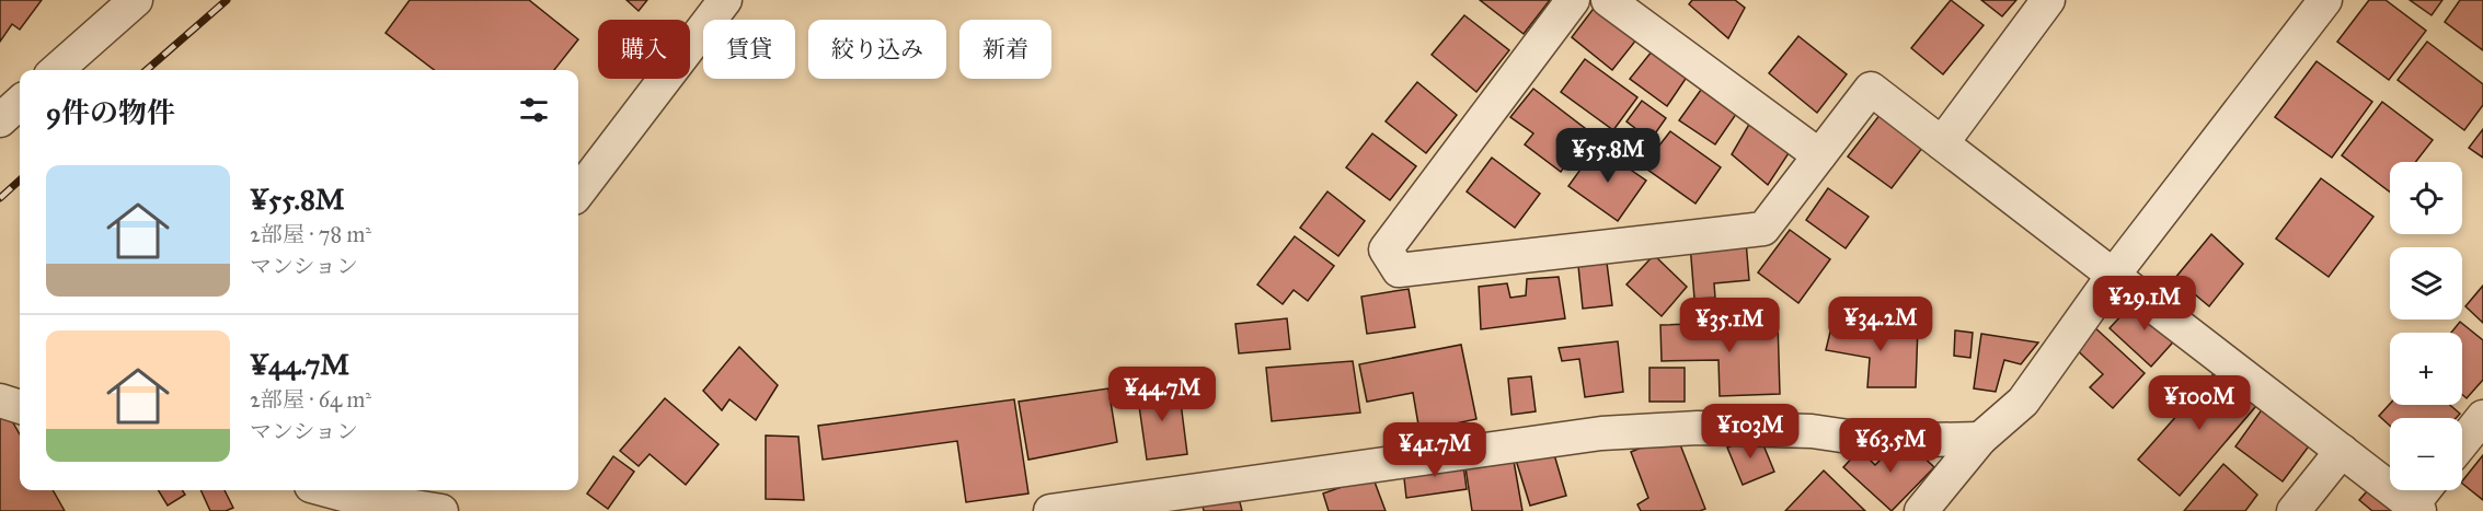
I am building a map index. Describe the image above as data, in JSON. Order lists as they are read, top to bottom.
{
  "page": {
    "chip": [
      "購入",
      "賃貸",
      "絞り込み",
      "新着"
    ],
    "heading": "9件の物件",
    "price": [
      "¥55.8M",
      "¥29.1M",
      "¥34.2M",
      "¥35.1M",
      "¥44.7M",
      "¥100M",
      "¥103M",
      "¥63.5M",
      "¥41.7M"
    ],
    "list": [
      {
        "name": "¥55.8M",
        "note": "2部屋 · 78 m² · マンション"
      },
      {
        "name": "¥44.7M",
        "note": "2部屋 · 64 m² · マンション"
      }
    ],
    "map_buttons": ["+", "−"]
  }
}
